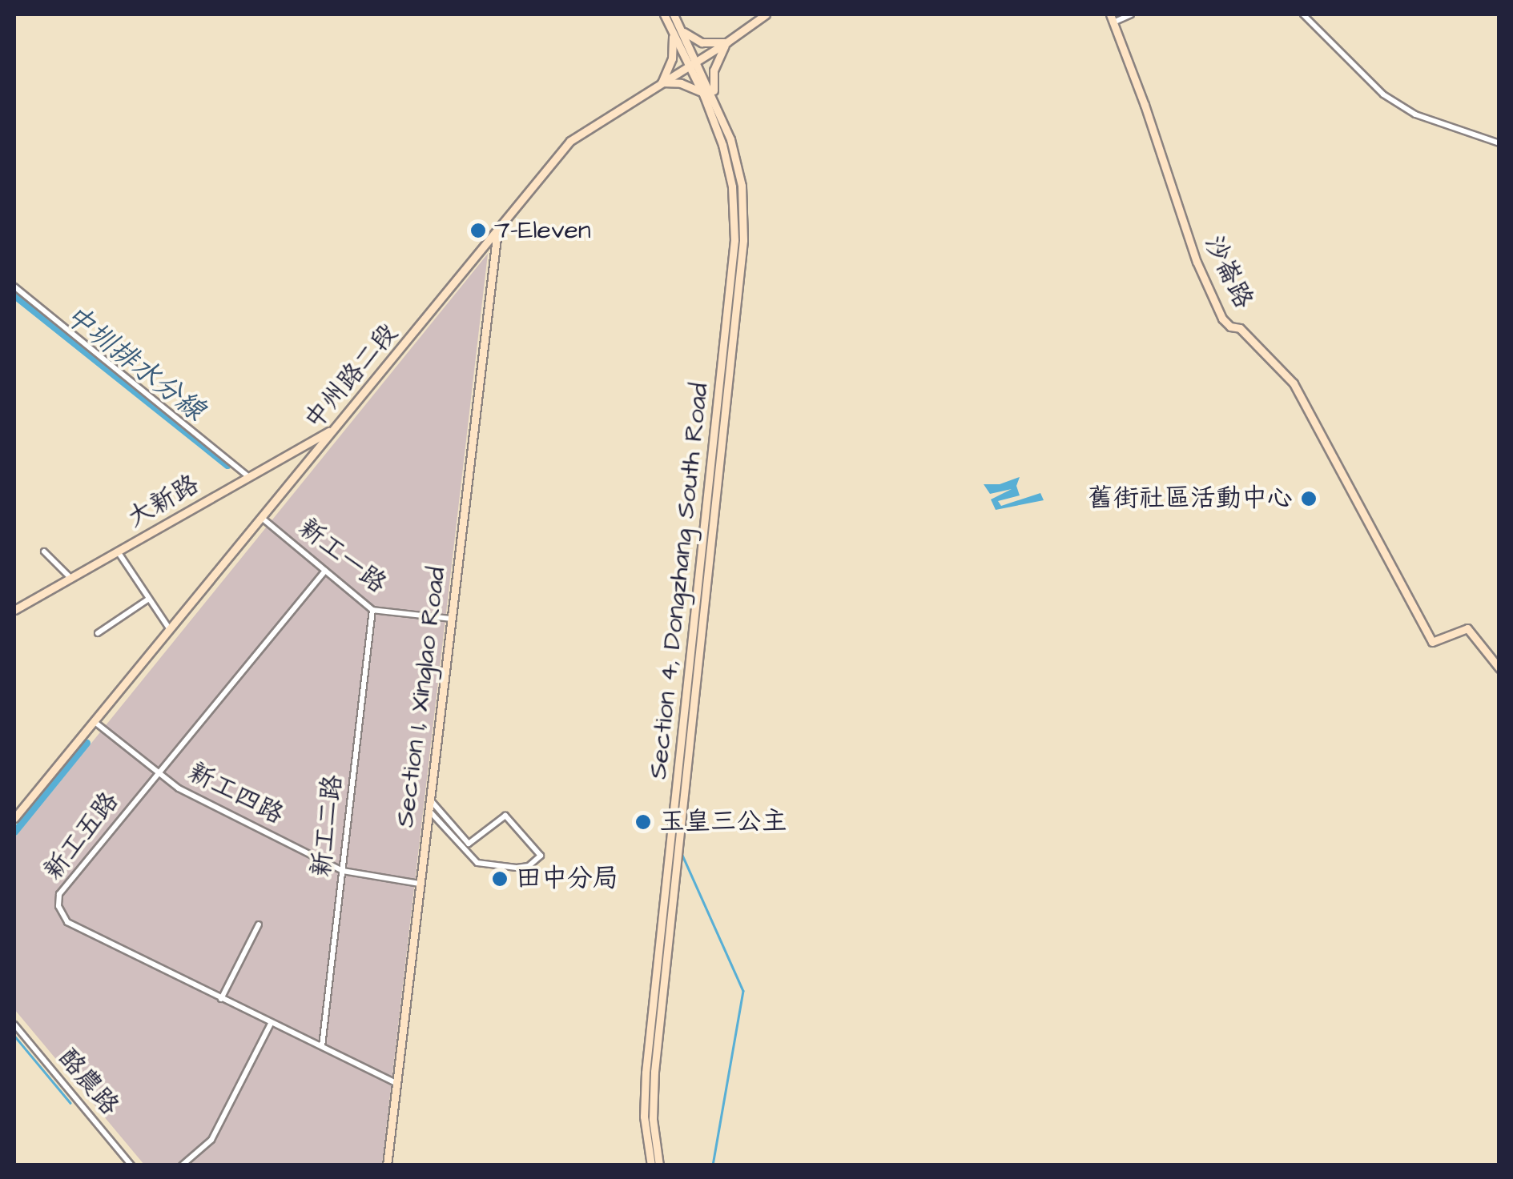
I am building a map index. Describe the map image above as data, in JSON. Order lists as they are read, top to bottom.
{
  "streets": {
    "street": [
      "沙崙路",
      "中州路二段",
      "大新路",
      "新工一路",
      "Section 4, Dongzhang South Road",
      "Section 1, Xinglao Road",
      "新工四路",
      "新工二路",
      "新工五路",
      "酪農路"
    ]
  },
  "crossings": [
    ["中州路二段", "大新路"],
    ["中州路二段", "新工一路"],
    ["中州路二段", "Section 4, Dongzhang South Road"],
    ["中州路二段", "Section 1, Xinglao Road"],
    ["中州路二段", "新工四路"],
    ["新工一路", "Section 1, Xinglao Road"],
    ["新工一路", "新工二路"],
    ["新工一路", "新工五路"],
    ["Section 1, Xinglao Road", "新工四路"],
    ["Section 1, Xinglao Road", "新工五路"],
    ["新工四路", "新工二路"],
    ["新工四路", "新工五路"],
    ["新工二路", "新工五路"]
  ],
  "water": ["中圳排水分線"],
  "places": [
    "7-Eleven",
    "舊街社區活動中心",
    "玉皇三公主",
    "田中分局"
  ]
}
